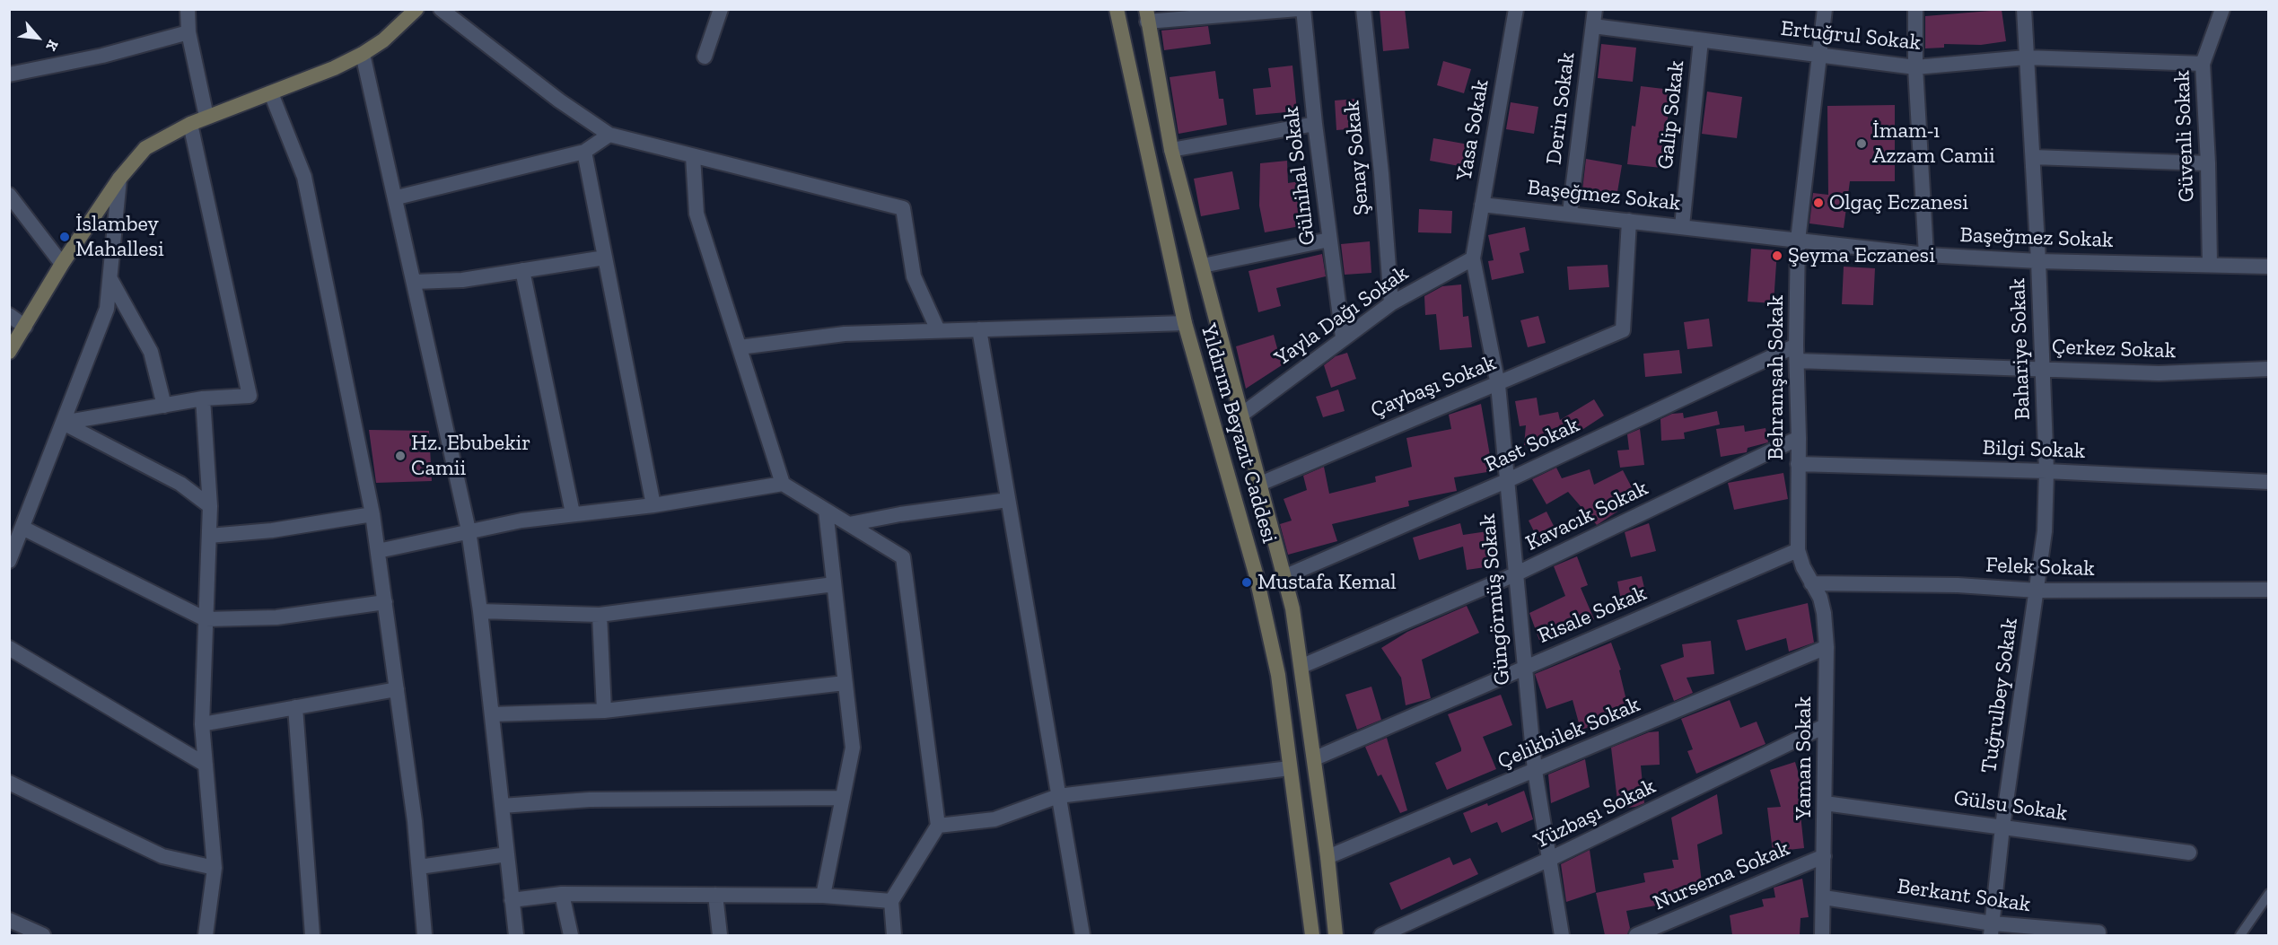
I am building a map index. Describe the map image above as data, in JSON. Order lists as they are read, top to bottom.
{
  "streets": {
    "main road": ["Yıldırım Beyazıt Caddesi"],
    "street": [
      "Ertuğrul Sokak",
      "Derin Sokak",
      "Galip Sokak",
      "Yasa Sokak",
      "Güvenli Sokak",
      "Şenay Sokak",
      "Gülnihal Sokak",
      "Başeğmez Sokak",
      "Yayla Dağı Sokak",
      "Bahariye Sokak",
      "Çerkez Sokak",
      "Behramşah Sokak",
      "Çaybaşı Sokak",
      "Rast Sokak",
      "Bilgi Sokak",
      "Kavacık Sokak",
      "Felek Sokak",
      "Güngörmüş Sokak",
      "Risale Sokak",
      "Tuğrulbey Sokak",
      "Çelikbilek Sokak",
      "Yaman Sokak",
      "Gülsu Sokak",
      "Yüzbaşı Sokak",
      "Nursema Sokak",
      "Berkant Sokak"
    ]
  },
  "crossings": [
    ["Ertuğrul Sokak", "Derin Sokak"],
    ["Ertuğrul Sokak", "Galip Sokak"],
    ["Ertuğrul Sokak", "Güvenli Sokak"],
    ["Ertuğrul Sokak", "Bahariye Sokak"],
    ["Ertuğrul Sokak", "Behramşah Sokak"],
    ["Derin Sokak", "Başeğmez Sokak"],
    ["Galip Sokak", "Başeğmez Sokak"],
    ["Yasa Sokak", "Başeğmez Sokak"],
    ["Yasa Sokak", "Yayla Dağı Sokak"],
    ["Yasa Sokak", "Güngörmüş Sokak"],
    ["Güvenli Sokak", "Başeğmez Sokak"],
    ["Şenay Sokak", "Yayla Dağı Sokak"],
    ["Gülnihal Sokak", "Yayla Dağı Sokak"],
    ["Başeğmez Sokak", "Bahariye Sokak"],
    ["Başeğmez Sokak", "Behramşah Sokak"],
    ["Başeğmez Sokak", "Çaybaşı Sokak"],
    ["Yayla Dağı Sokak", "Güngörmüş Sokak"],
    ["Bahariye Sokak", "Çerkez Sokak"],
    ["Bahariye Sokak", "Bilgi Sokak"],
    ["Bahariye Sokak", "Felek Sokak"],
    ["Bahariye Sokak", "Tuğrulbey Sokak"],
    ["Çerkez Sokak", "Behramşah Sokak"],
    ["Behramşah Sokak", "Rast Sokak"],
    ["Behramşah Sokak", "Bilgi Sokak"],
    ["Behramşah Sokak", "Kavacık Sokak"],
    ["Behramşah Sokak", "Felek Sokak"],
    ["Behramşah Sokak", "Risale Sokak"],
    ["Behramşah Sokak", "Yaman Sokak"],
    ["Çaybaşı Sokak", "Güngörmüş Sokak"],
    ["Rast Sokak", "Güngörmüş Sokak"],
    ["Kavacık Sokak", "Güngörmüş Sokak"],
    ["Felek Sokak", "Tuğrulbey Sokak"],
    ["Felek Sokak", "Yaman Sokak"],
    ["Güngörmüş Sokak", "Risale Sokak"],
    ["Güngörmüş Sokak", "Çelikbilek Sokak"],
    ["Güngörmüş Sokak", "Yüzbaşı Sokak"],
    ["Tuğrulbey Sokak", "Gülsu Sokak"],
    ["Tuğrulbey Sokak", "Berkant Sokak"],
    ["Çelikbilek Sokak", "Yaman Sokak"],
    ["Yaman Sokak", "Gülsu Sokak"],
    ["Yaman Sokak", "Yüzbaşı Sokak"],
    ["Yaman Sokak", "Nursema Sokak"],
    ["Yaman Sokak", "Berkant Sokak"]
  ],
  "places": [
    "İmam-ı Azzam Camii",
    "Olgaç Eczanesi",
    "İslambey Mahallesi",
    "Şeyma Eczanesi",
    "Hz. Ebubekir Camii",
    "Mustafa Kemal"
  ],
  "north": "bottom right"
}
